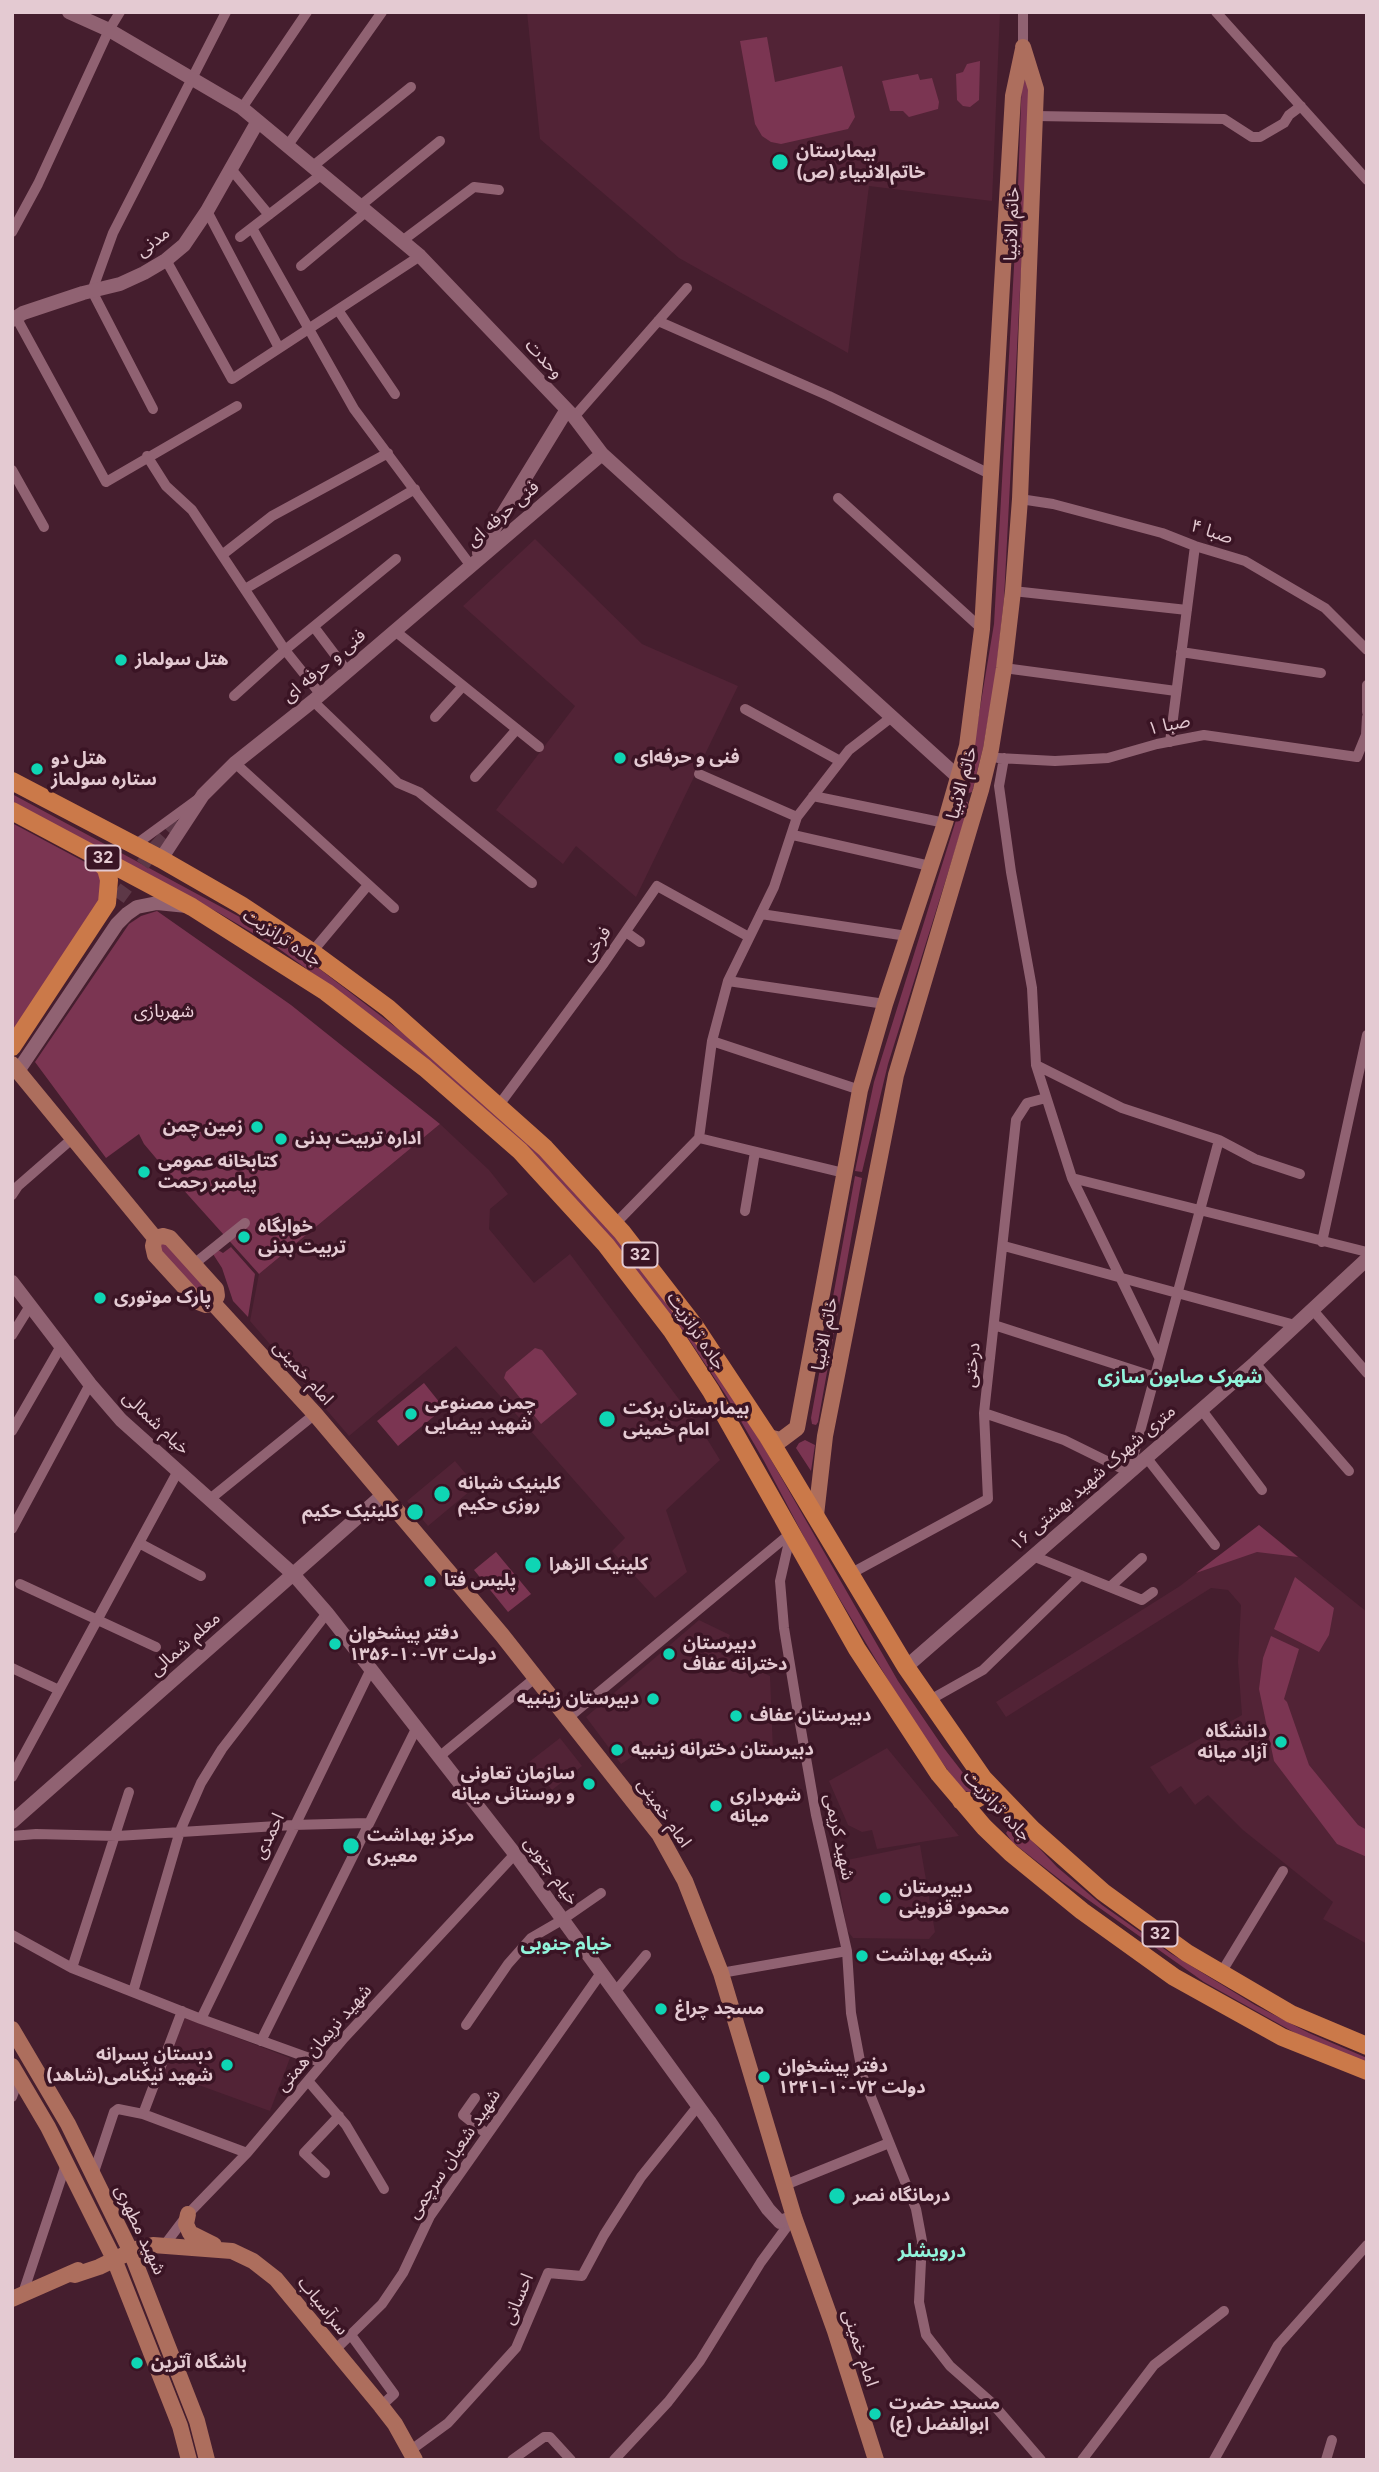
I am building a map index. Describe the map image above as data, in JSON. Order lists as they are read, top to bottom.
{
  "streets": {
    "main road": [
      "خاتم الانبیا",
      "32",
      "جاده ترانزیت",
      "امام خمینی",
      "شهید مطهری",
      "سرآسیاب"
    ],
    "street": [
      "مدنی",
      "وحدت",
      "فنی حرفه ای",
      "صبا ۴",
      "فنی و حرفه ای",
      "صبا ۱",
      "فرخی",
      "درختی",
      "خیام شمالی",
      "۱۶ متری شهرک شهيد بهشتی",
      "معلم شمالی",
      "احمدی",
      "شهید کریمی",
      "خیام جنوبی",
      "شهید نریمان همتی",
      "شهید شعبان سرچمی",
      "احسانی"
    ]
  },
  "crossings": [
    ["خاتم الانبیا", "وحدت"],
    ["خاتم الانبیا", "صبا ۴"],
    ["خاتم الانبیا", "صبا ۱"],
    ["خاتم الانبیا", "جاده ترانزیت"],
    ["مدنی", "وحدت"],
    ["وحدت", "فنی حرفه ای"],
    ["فنی حرفه ای", "فنی و حرفه ای"],
    ["جاده ترانزیت", "فرخی"],
    ["جاده ترانزیت", "درختی"],
    ["جاده ترانزیت", "۱۶ متری شهرک شهيد بهشتی"],
    ["جاده ترانزیت", "شهید کریمی"],
    ["امام خمینی", "معلم شمالی"],
    ["امام خمینی", "خیام جنوبی"],
    ["خیام شمالی", "معلم شمالی"],
    ["خیام شمالی", "خیام جنوبی"],
    ["معلم شمالی", "خیام جنوبی"],
    ["احمدی", "خیام جنوبی"],
    ["خیام جنوبی", "شهید نریمان همتی"],
    ["خیام جنوبی", "شهید شعبان سرچمی"],
    ["خیام جنوبی", "احسانی"],
    ["شهید نریمان همتی", "سرآسیاب"],
    ["شهید شعبان سرچمی", "سرآسیاب"],
    ["شهید مطهری", "سرآسیاب"],
    ["احسانی", "سرآسیاب"]
  ],
  "districts": ["شهرک صابون سازی", "خیام جنوبی", "درویشلر"],
  "parks": ["شهربازی"],
  "places": [
    "بیمارستان خاتم‌الانبیاء (ص)",
    "هتل سولماز",
    "فنی و حرفه‌ای",
    "هتل دو ستاره سولماز",
    "زمین چمن",
    "اداره تربیت بدنی",
    "کتابخانه عمومی پیامبر رحمت",
    "خوابگاه تربیت بدنی",
    "پارک موتوری",
    "چمن مصنوعی شهید بیضایی",
    "بیمارستان برکت امام خمینی",
    "کلینیک شبانه روزی حکیم",
    "کلینیک حکیم",
    "کلینیک الزهرا",
    "پلیس فتا",
    "دفتر پیشخوان دولت ۷۲-۱۰-۱۳۵۶",
    "دبیرستان دخترانه عفاف",
    "دبیرستان زینبیه",
    "دبیرستان عفاف",
    "دانشگاه آزاد میانه",
    "دبیرستان دخترانه زینبیه",
    "سازمان تعاونی و روستائی میانه",
    "شهرداری میانه",
    "مرکز بهداشت معیری",
    "دبیرستان محمود قزوینی",
    "شبکه بهداشت",
    "مسجد چراغ",
    "دبستان پسرانه شهید نیکنامی(شاهد)",
    "دفتر پیشخوان دولت ۷۲-۱۰-۱۲۴۱",
    "درمانگاه نصر",
    "باشگاه آترین",
    "مسجد حضرت ابوالفضل (ع)"
  ]
}
